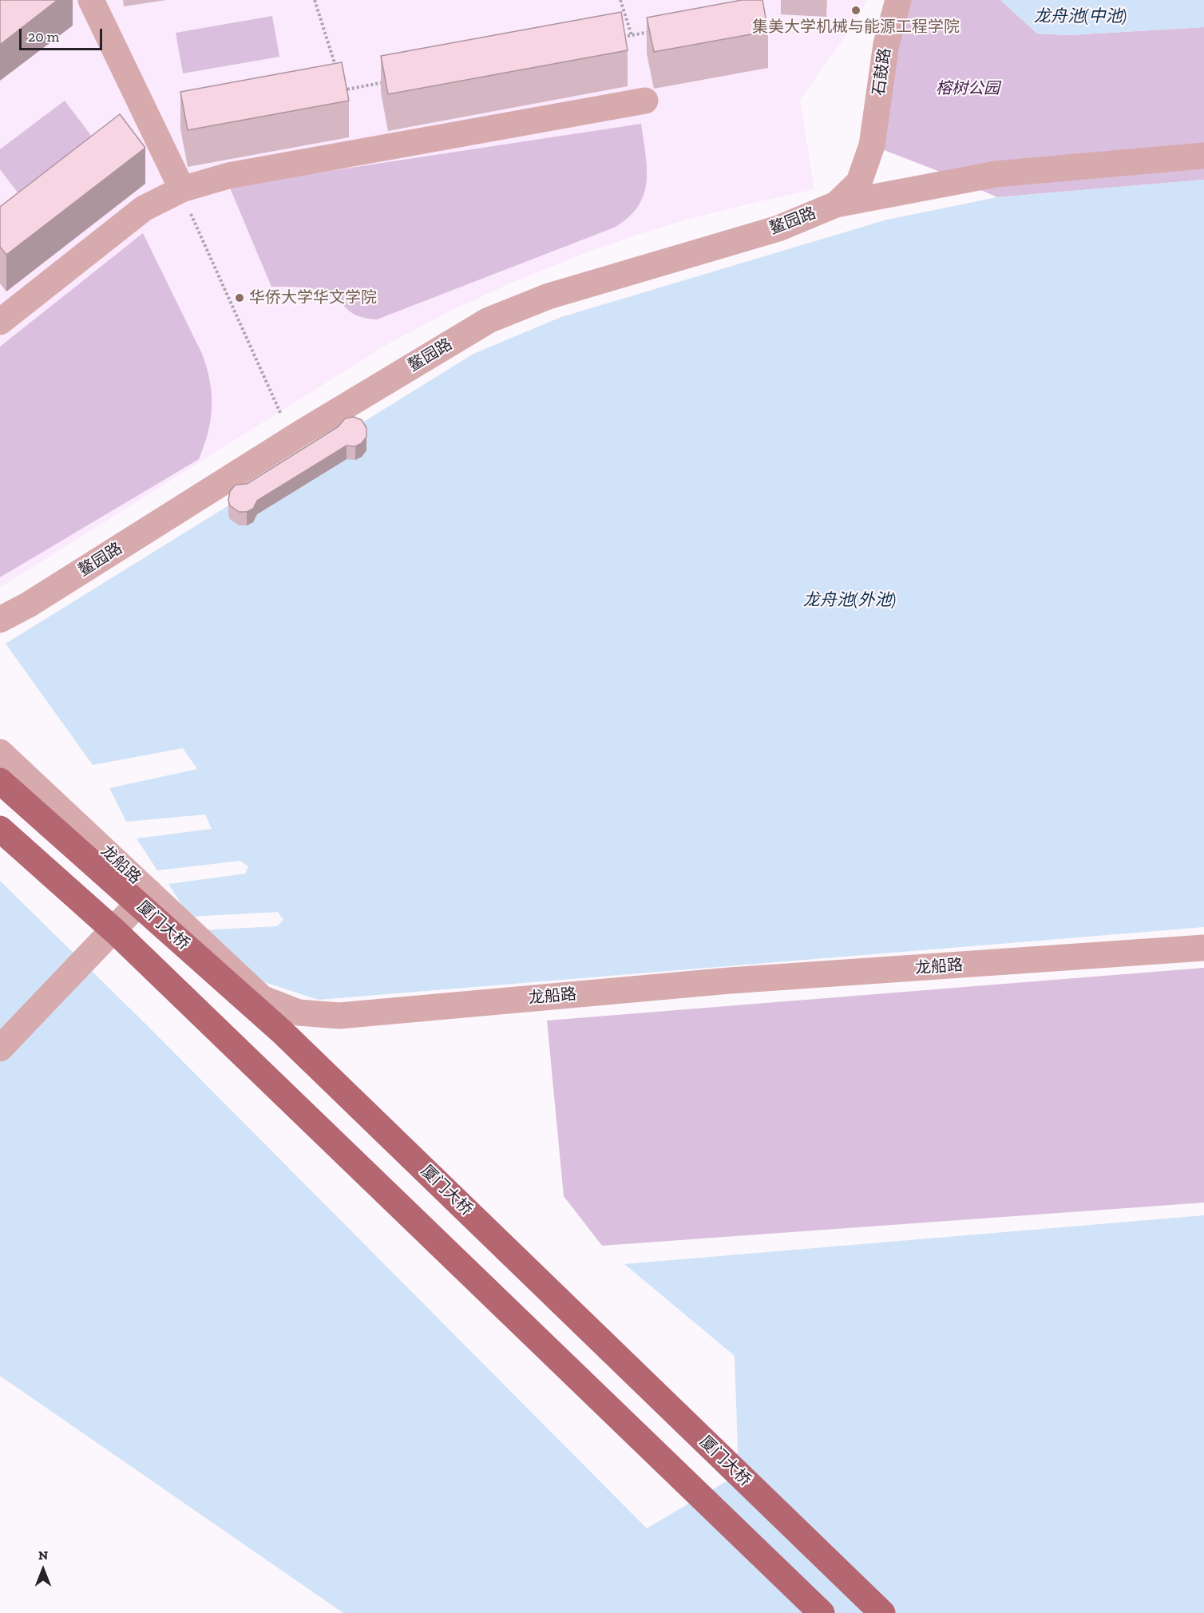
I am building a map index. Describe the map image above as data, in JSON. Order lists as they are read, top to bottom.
{
  "streets": {
    "main road": ["厦门大桥"],
    "street": ["石鼓路", "鳌园路", "龙船路"]
  },
  "crossings": [
    ["石鼓路", "鳌园路"]
  ],
  "water": ["龙舟池(中池)", "龙舟池(外池)"],
  "parks": ["榕树公园"],
  "places": ["集美大学机械与能源工程学院", "华侨大学华文学院"],
  "scale_bar": "20 m",
  "north": "top"
}
